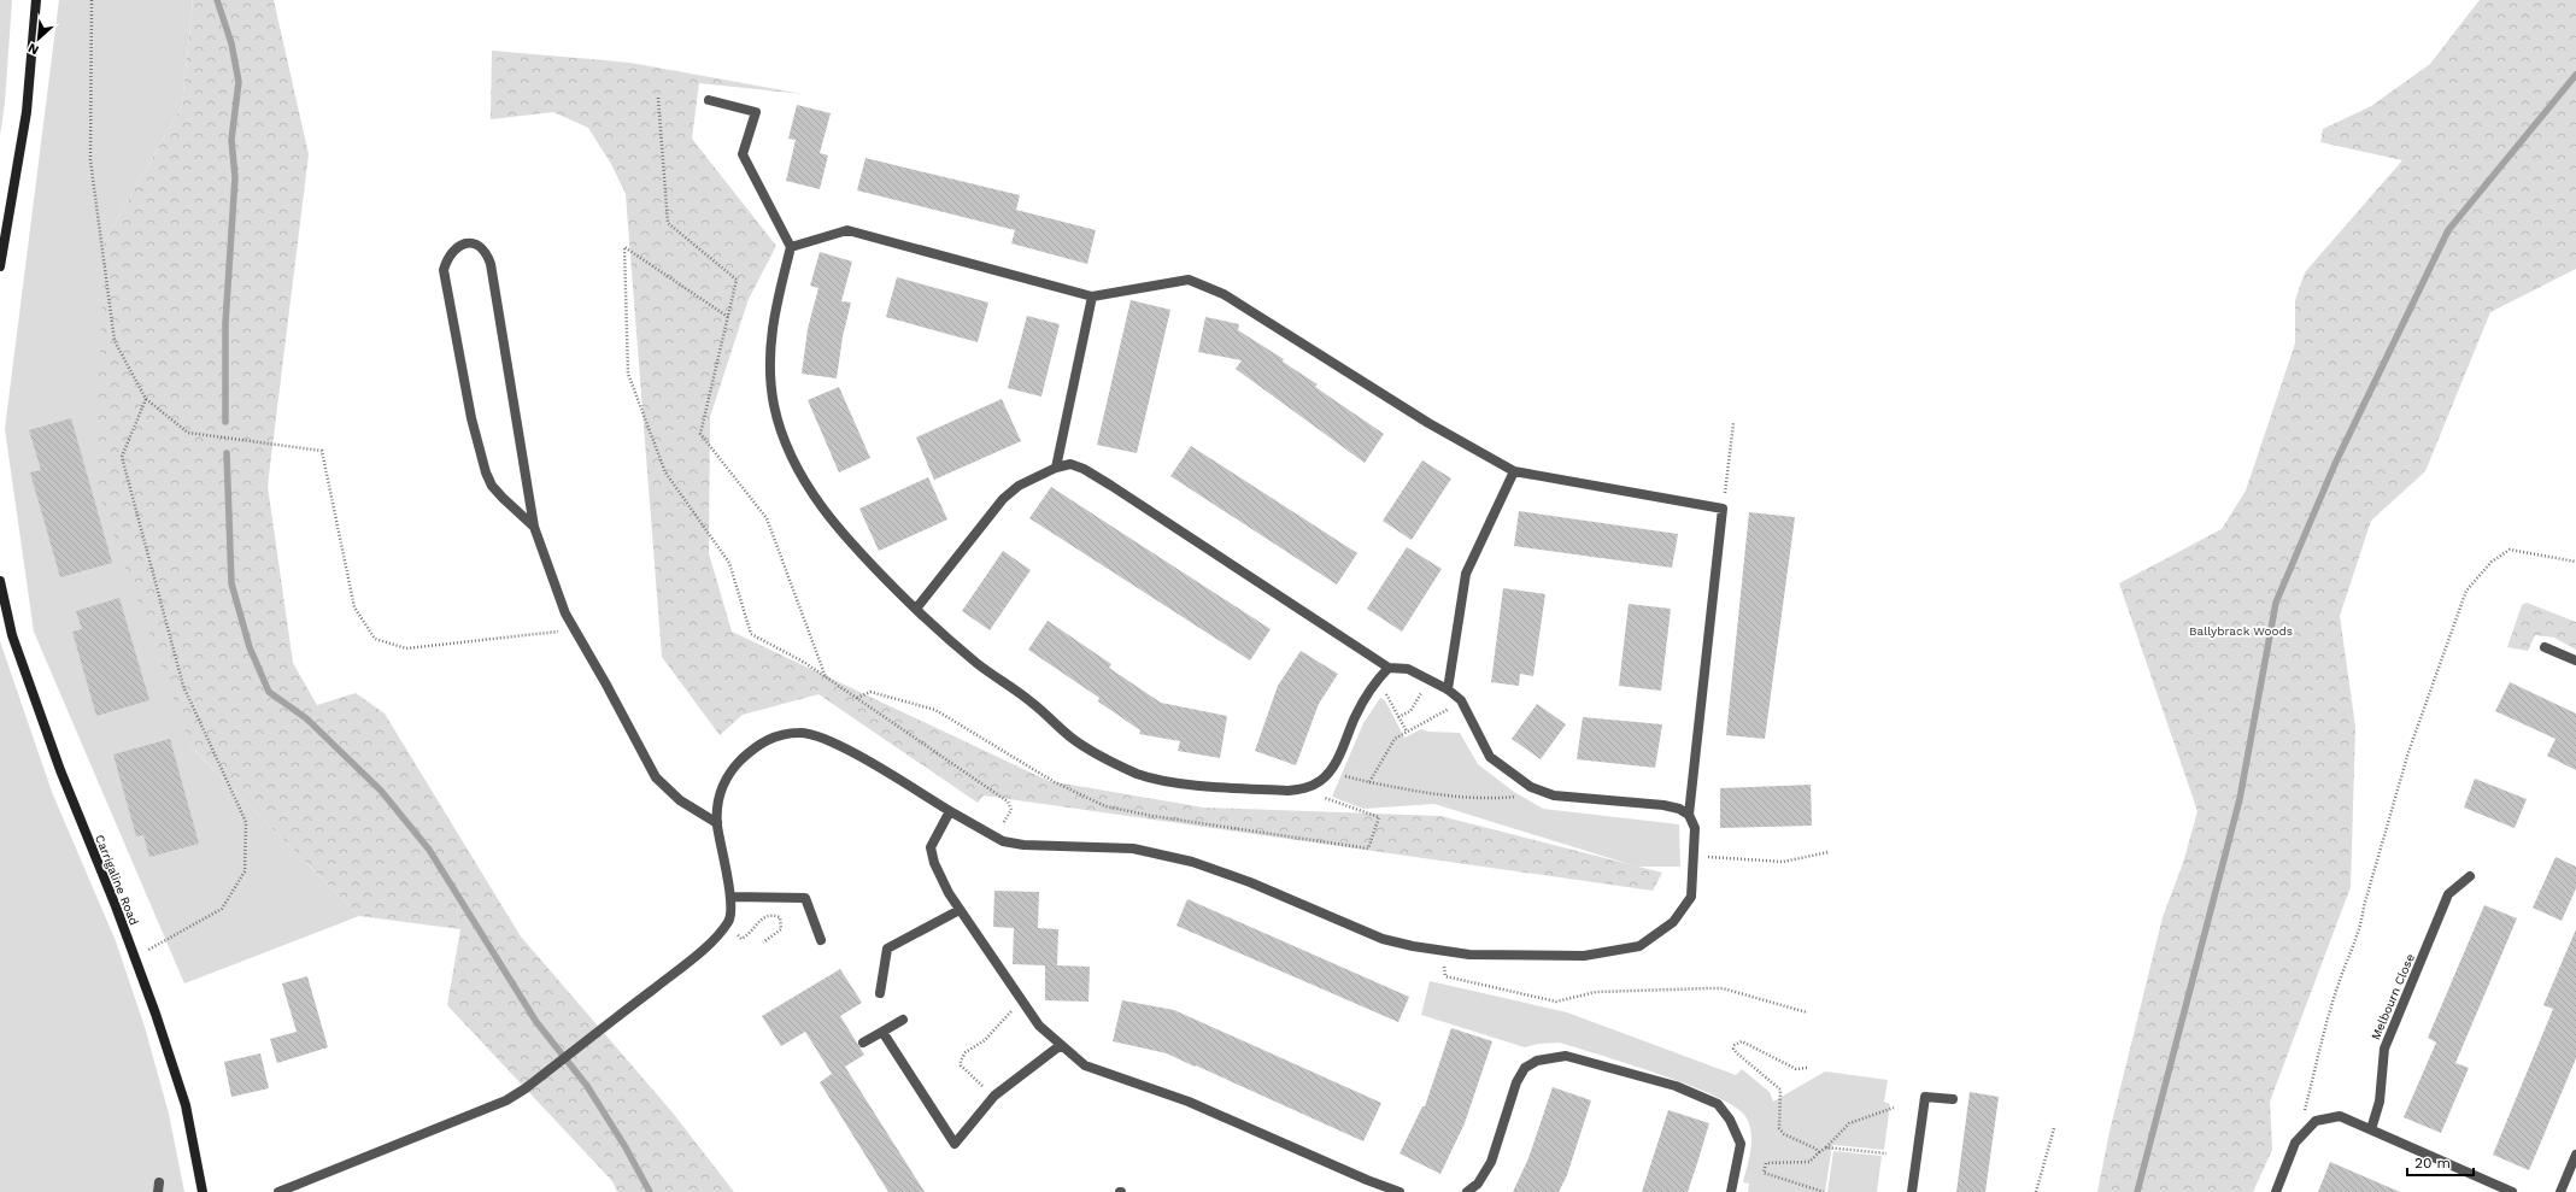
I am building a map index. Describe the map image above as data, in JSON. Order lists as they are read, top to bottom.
{
  "streets": {
    "main road": ["Carrigaline Road"],
    "street": ["Melbourn Close"]
  },
  "parks": ["Ballybrack Woods"],
  "scale_bar": "20 m",
  "north": "bottom left"
}
